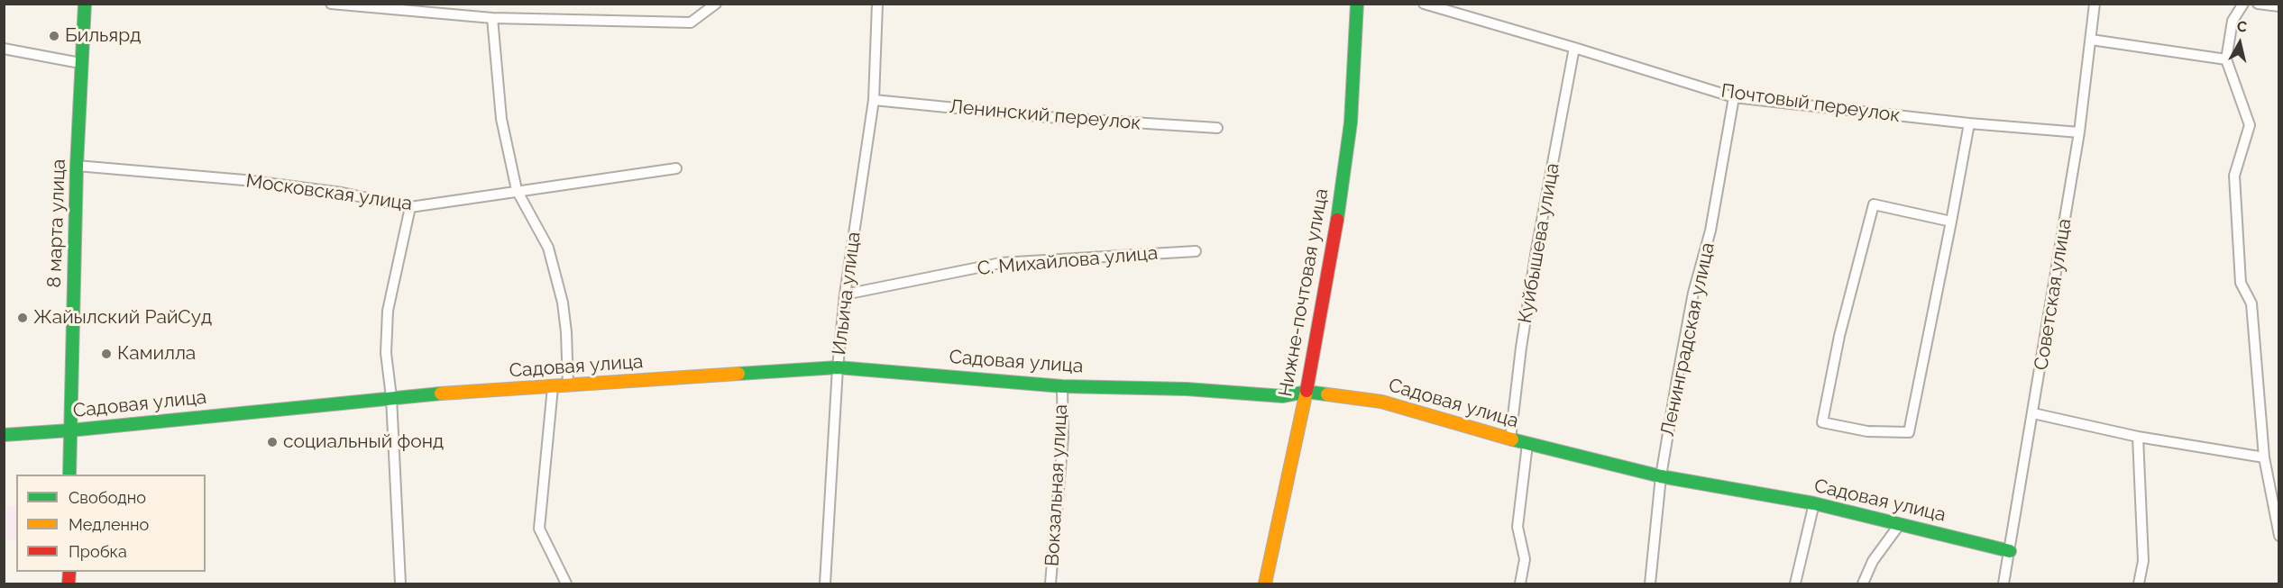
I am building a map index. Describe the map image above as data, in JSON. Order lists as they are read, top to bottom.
{
  "streets": {
    "street": [
      "Почтовый переулок",
      "Ленинский переулок",
      "Московская улица",
      "8 марта улица",
      "Куйбышева улица",
      "С. Михайлова улица",
      "Нижне-почтовая улица",
      "Ильича улица",
      "Советская улица",
      "Ленинградская улица",
      "Садовая улица",
      "Вокзальная улица"
    ]
  },
  "crossings": [
    ["Почтовый переулок", "Куйбышева улица"],
    ["Почтовый переулок", "Советская улица"],
    ["Почтовый переулок", "Ленинградская улица"],
    ["Ленинский переулок", "Ильича улица"],
    ["Московская улица", "8 марта улица"],
    ["8 марта улица", "Садовая улица"],
    ["Куйбышева улица", "Садовая улица"],
    ["С. Михайлова улица", "Ильича улица"],
    ["Нижне-почтовая улица", "Садовая улица"],
    ["Ильича улица", "Садовая улица"],
    ["Советская улица", "Садовая улица"],
    ["Ленинградская улица", "Садовая улица"],
    ["Садовая улица", "Вокзальная улица"]
  ],
  "places": [
    "Бильярд",
    "Жайылский РайСуд",
    "Камилла",
    "социальный фонд"
  ],
  "legend": ["Свободно", "Медленно", "Пробка"],
  "north": "top"
}
